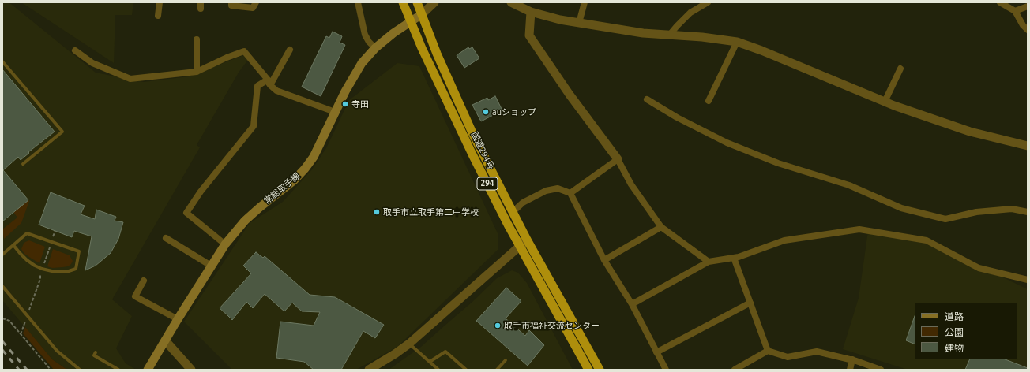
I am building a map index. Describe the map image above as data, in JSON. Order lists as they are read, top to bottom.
{
  "streets": {
    "highway": ["国道294号", "294"],
    "main road": ["常総取手線"]
  },
  "crossings": [
    ["国道294号", "常総取手線"]
  ],
  "places": [
    "寺田",
    "auショップ",
    "取手市立取手第二中学校",
    "取手市福祉交流センター"
  ],
  "legend": ["道路", "公園", "建物"]
}
